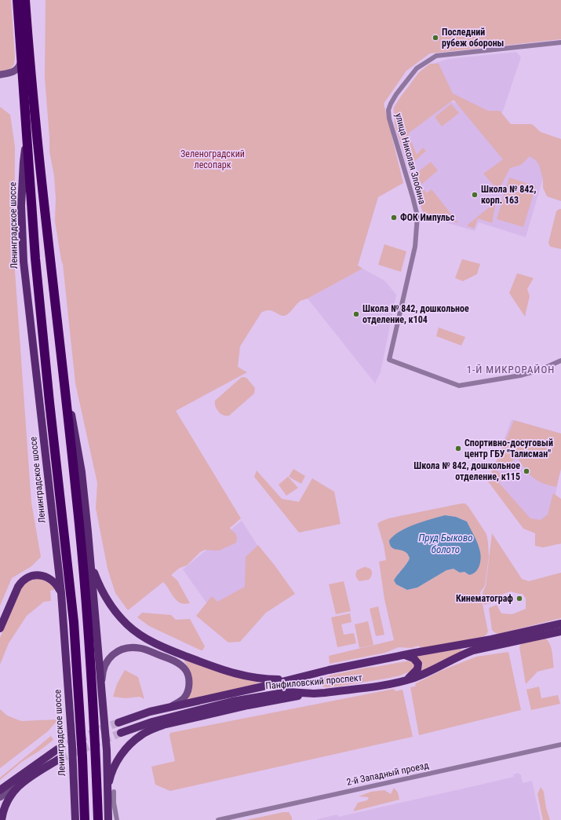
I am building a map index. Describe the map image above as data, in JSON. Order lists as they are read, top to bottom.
{
  "streets": {
    "highway": ["Ленинградское шоссе"],
    "main road": ["Панфиловский проспект"],
    "street": ["улица Николая Злобина", "2-й Западный проезд"]
  },
  "districts": ["1-Й МИКРОРАЙОН"],
  "water": ["Пруд Быково болото"],
  "parks": ["Зеленоградский лесопарк"],
  "places": [
    "Последний рубеж обороны",
    "Школа № 842, корп. 163",
    "ФОК Импульс",
    "Школа № 842, дошкольное отделение, к104",
    "Спортивно-досуговый центр ГБУ \"Талисман\"",
    "Школа № 842, дошкольное отделение, к115",
    "Кинематограф"
  ]
}
